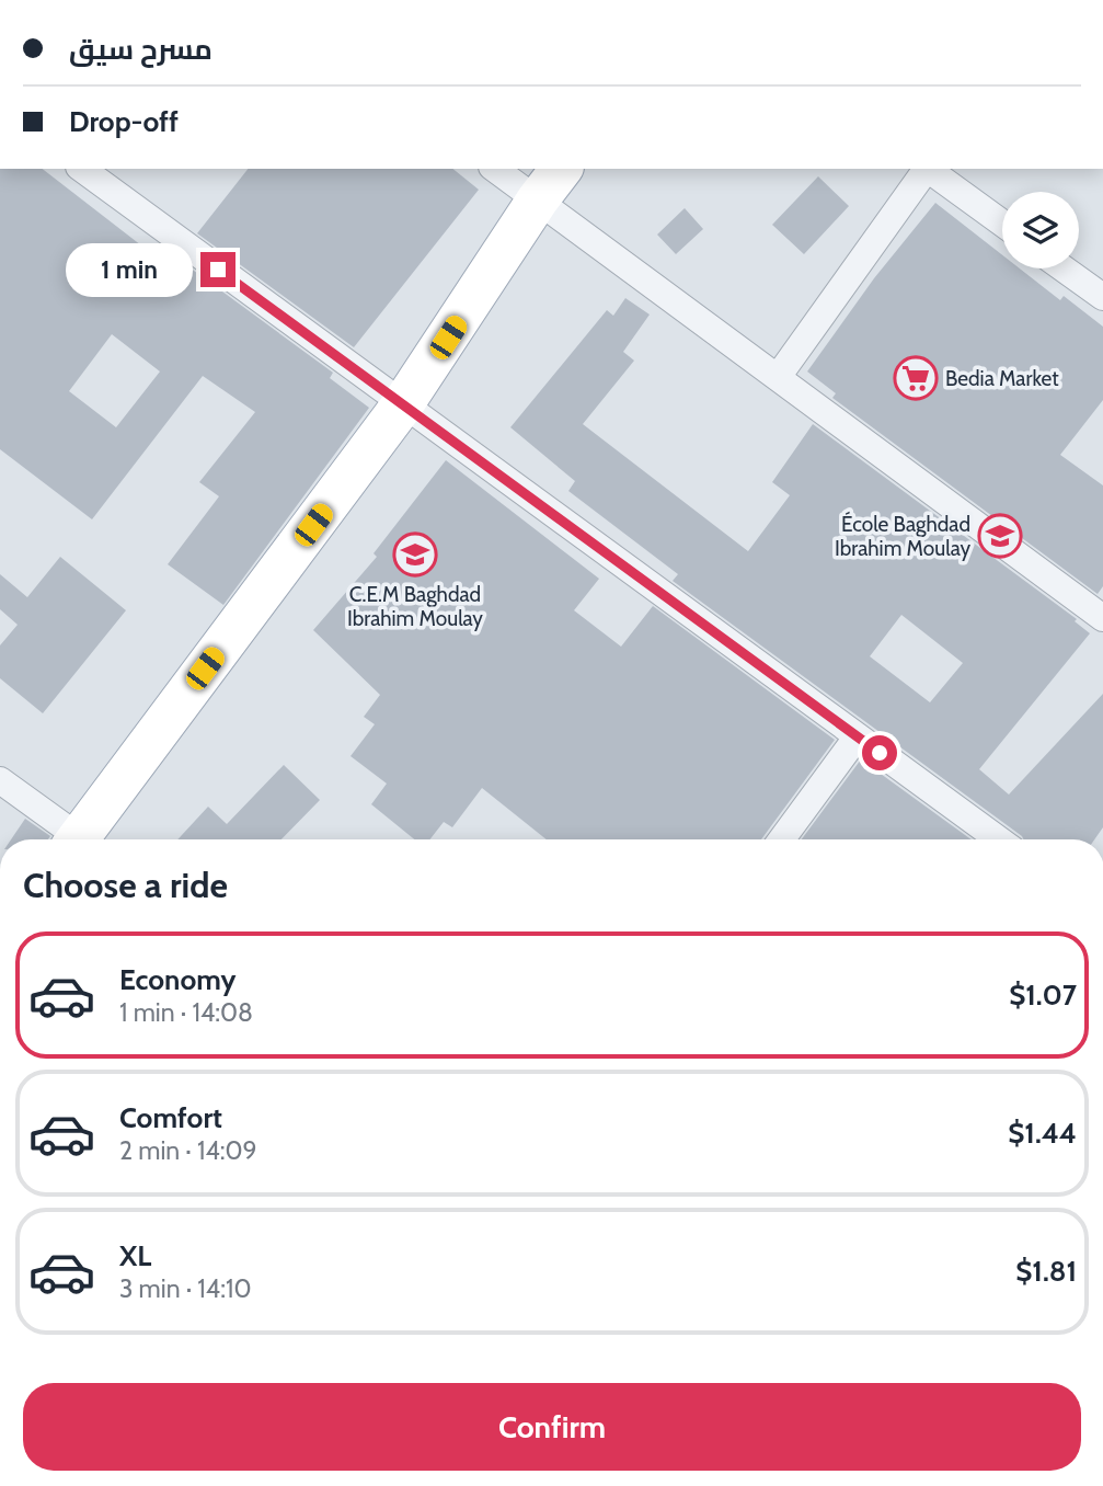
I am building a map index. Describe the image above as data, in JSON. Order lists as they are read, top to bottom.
{
  "places": {
    "supermarket": ["Bedia Market"],
    "school or university": ["École Baghdad Ibrahim Moulay", "C.E.M Baghdad Ibrahim Moulay"]
  },
  "page": {
    "banner": ["مسرح سيق", "Drop-off"],
    "bubble": "1 min",
    "heading": "Choose a ride",
    "list": [
      {
        "name": "Economy",
        "note": "1 min · 14:08",
        "value": "$1.07"
      },
      {
        "name": "Comfort",
        "note": "2 min · 14:09",
        "value": "$1.44"
      },
      {
        "name": "XL",
        "note": "3 min · 14:10",
        "value": "$1.81"
      }
    ],
    "buttons": "Confirm"
  }
}
